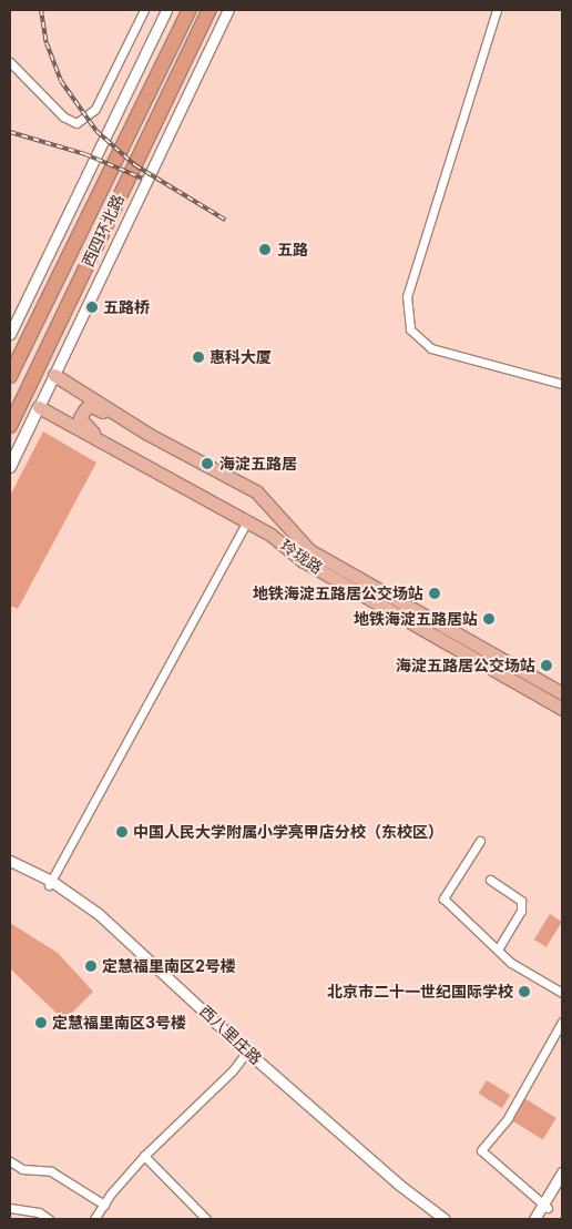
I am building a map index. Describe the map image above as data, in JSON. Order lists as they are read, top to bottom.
{
  "streets": {
    "highway": ["西四环北路"],
    "main road": ["玲珑路"],
    "street": ["西八里庄路"]
  },
  "crossings": [
    ["西四环北路", "玲珑路"]
  ],
  "places": [
    "五路",
    "五路桥",
    "惠科大厦",
    "海淀五路居",
    "地铁海淀五路居公交场站",
    "地铁海淀五路居站",
    "海淀五路居公交场站",
    "中国人民大学附属小学亮甲店分校（东校区）",
    "定慧福里南区2号楼",
    "北京市二十一世纪国际学校",
    "定慧福里南区3号楼"
  ]
}
